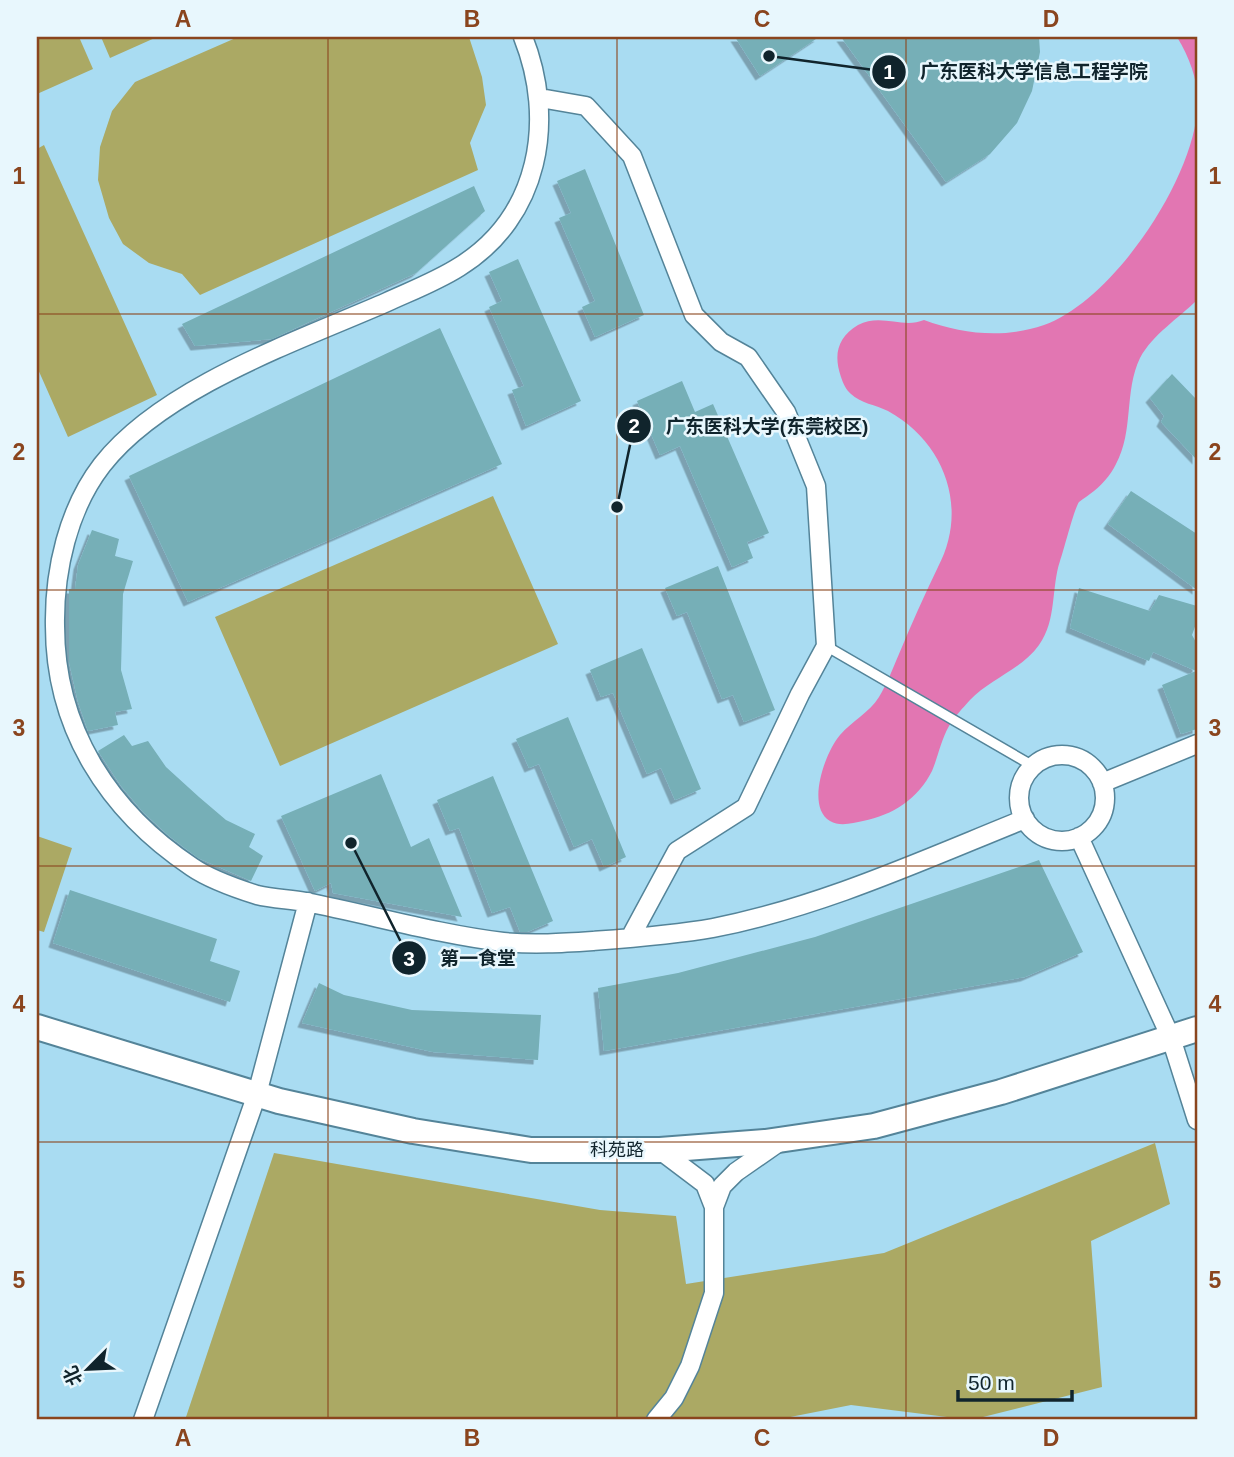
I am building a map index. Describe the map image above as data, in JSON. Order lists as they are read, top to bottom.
{
  "streets": {
    "street": ["科苑路"]
  },
  "places": ["广东医科大学信息工程学院", "广东医科大学(东莞校区)", "第一食堂"],
  "scale_bar": "50 m",
  "north": "bottom left",
  "grid": {
    "columns": [
      "A",
      "B",
      "C",
      "D"
    ],
    "rows": [
      "1",
      "2",
      "3",
      "4",
      "5"
    ]
  }
}
